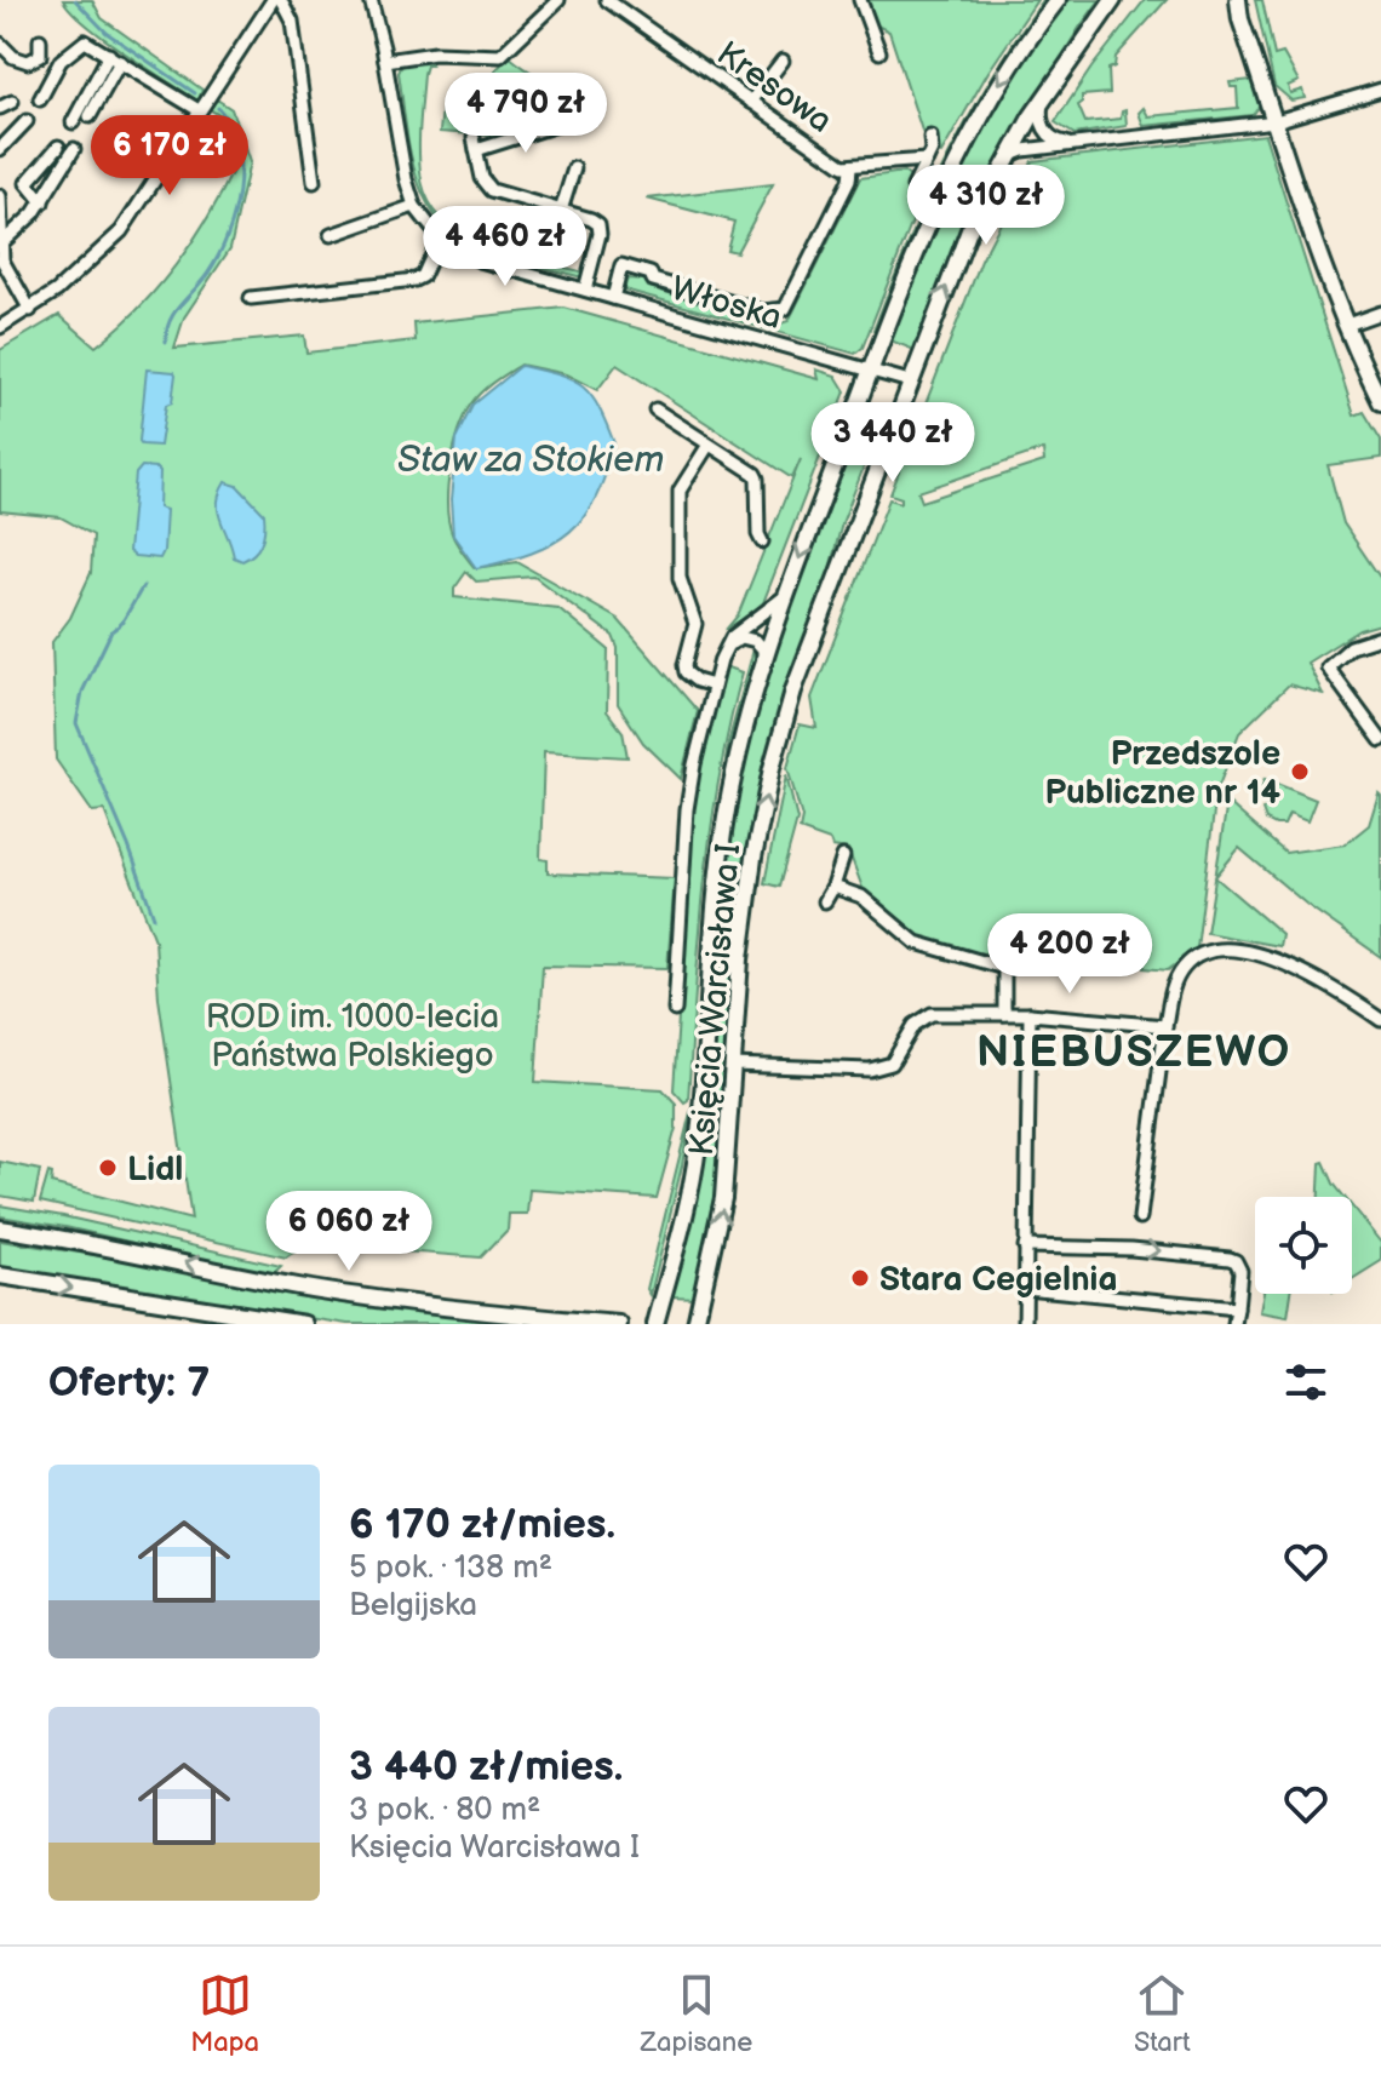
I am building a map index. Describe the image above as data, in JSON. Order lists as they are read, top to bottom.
{
  "streets": {
    "street": ["Kresowa", "Włoska", "Księcia Warcisława I"]
  },
  "crossings": [
    ["Włoska", "Księcia Warcisława I"]
  ],
  "districts": ["NIEBUSZEWO"],
  "water": ["Staw za Stokiem"],
  "parks": ["ROD im. 1000-lecia Państwa Polskiego"],
  "places": ["Przedszole Publiczne nr 14", "Lidl", "Stara Cegielnia"],
  "page": {
    "price": [
      "4 790 zł",
      "6 170 zł",
      "4 310 zł",
      "4 460 zł",
      "3 440 zł",
      "4 200 zł",
      "6 060 zł"
    ],
    "heading": "Oferty: 7",
    "list": [
      {
        "name": "6 170 zł/mies.",
        "note": "5 pok. · 138 m² · Belgijska"
      },
      {
        "name": "3 440 zł/mies.",
        "note": "3 pok. · 80 m² · Księcia Warcisława I"
      }
    ],
    "tabs": ["Mapa", "Zapisane", "Start"]
  }
}
